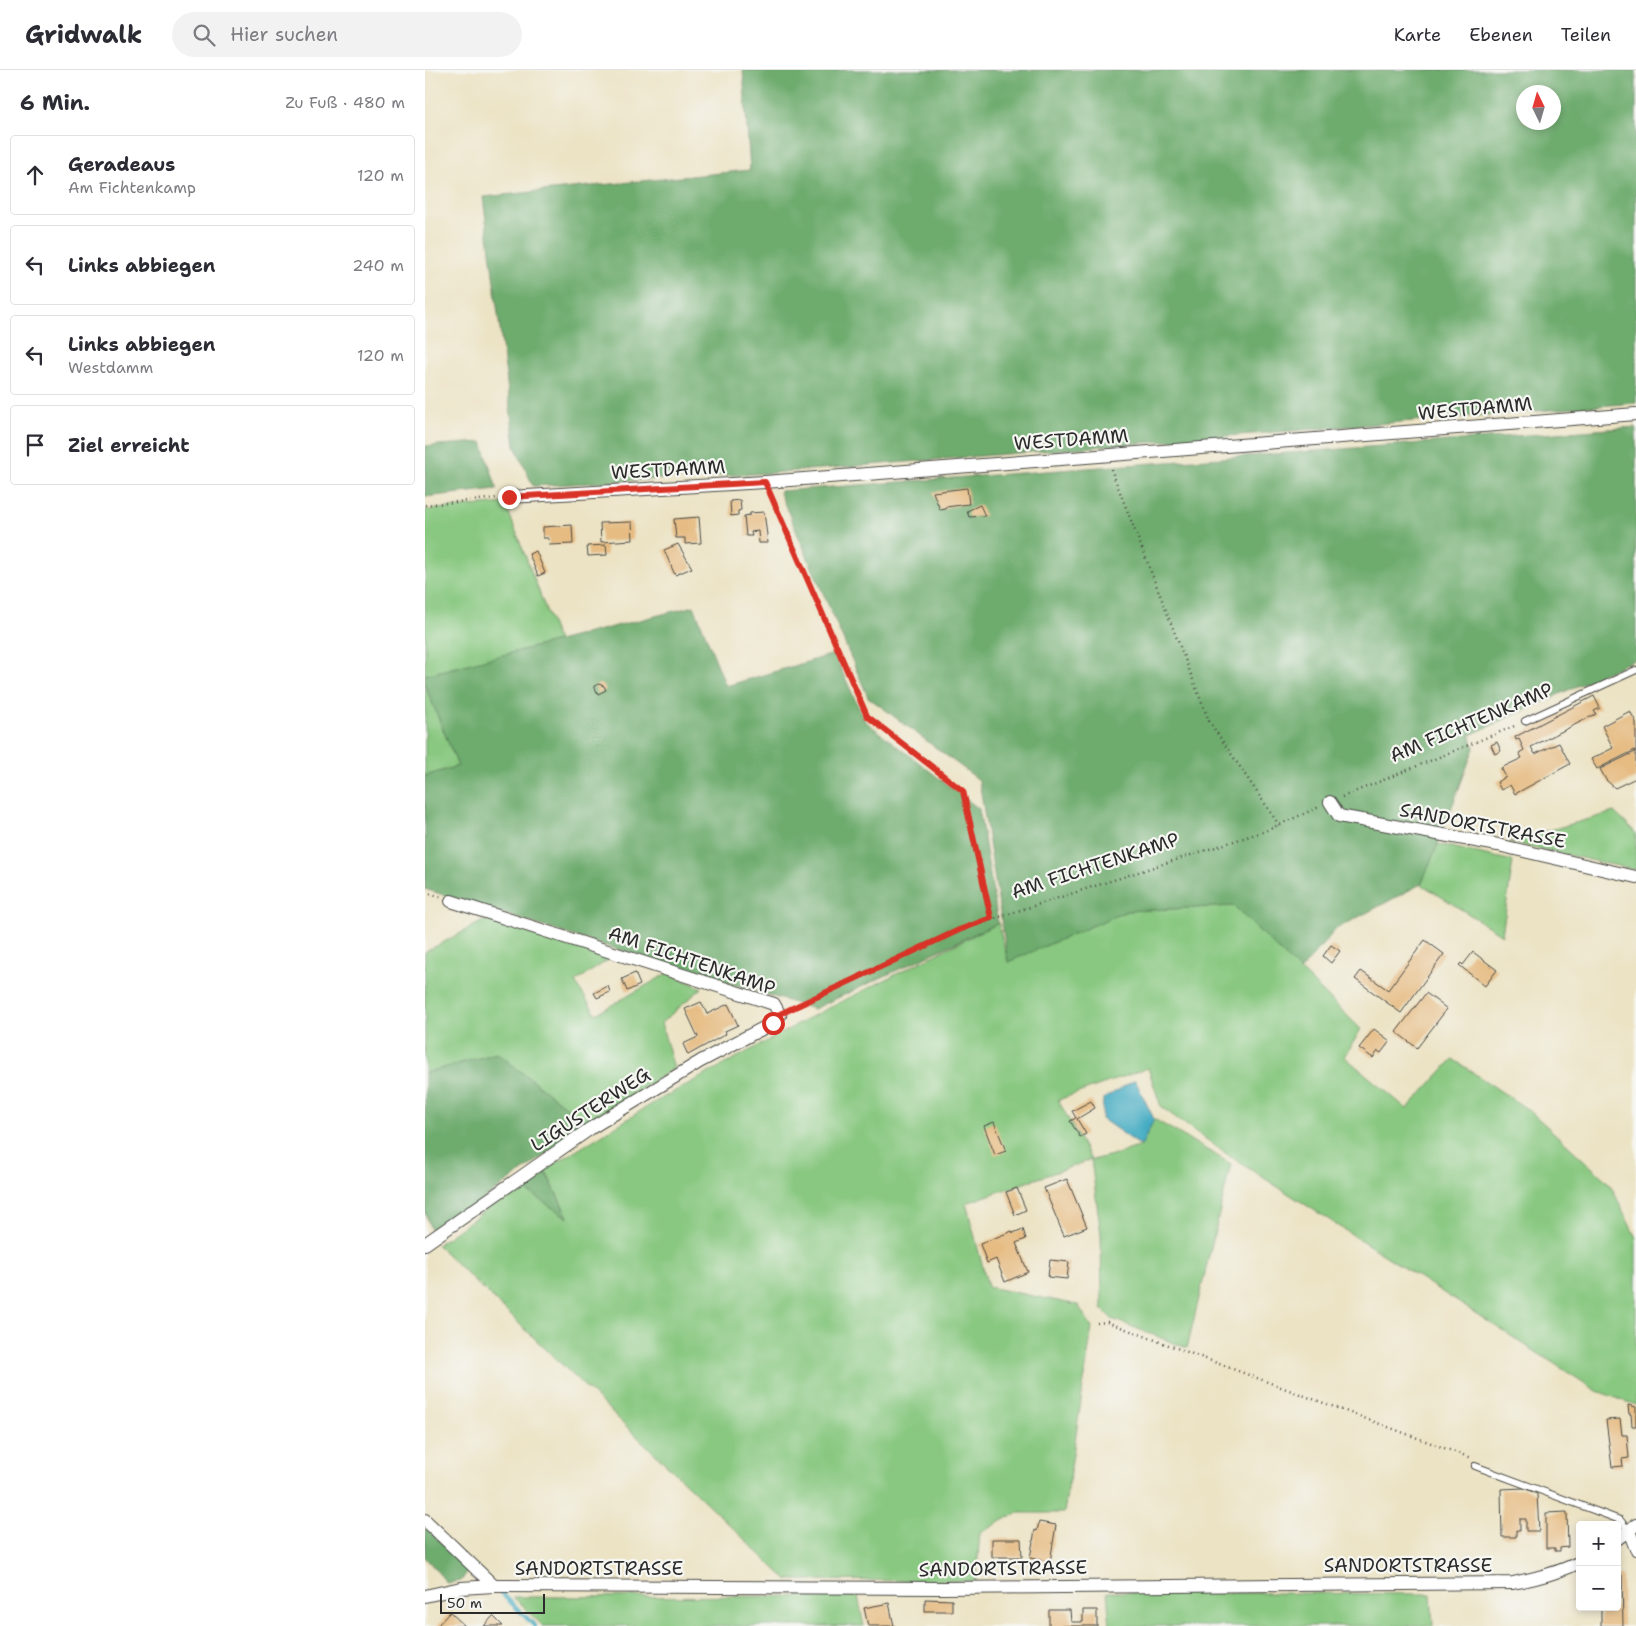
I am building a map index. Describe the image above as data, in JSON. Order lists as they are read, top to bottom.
{
  "streets": {
    "street": [
      "WESTDAMM",
      "AM FICHTENKAMP",
      "SANDORTSTRASSE",
      "LIGUSTERWEG"
    ]
  },
  "crossings": [
    ["AM FICHTENKAMP", "SANDORTSTRASSE"],
    ["AM FICHTENKAMP", "LIGUSTERWEG"]
  ],
  "scale_bar": "50 m",
  "north": "top",
  "page": {
    "header": "Gridwalk",
    "search": "Hier suchen",
    "nav": ["Karte", "Ebenen", "Teilen"],
    "heading": ["6 Min.", "Zu Fuß · 480 m"],
    "list": [
      ["Geradeaus", "Am Fichtenkamp", "120 m"],
      ["Links abbiegen", "240 m"],
      ["Links abbiegen", "Westdamm", "120 m"],
      "Ziel erreicht"
    ],
    "map_buttons": ["+", "−"],
    "scale": "50 m"
  }
}
